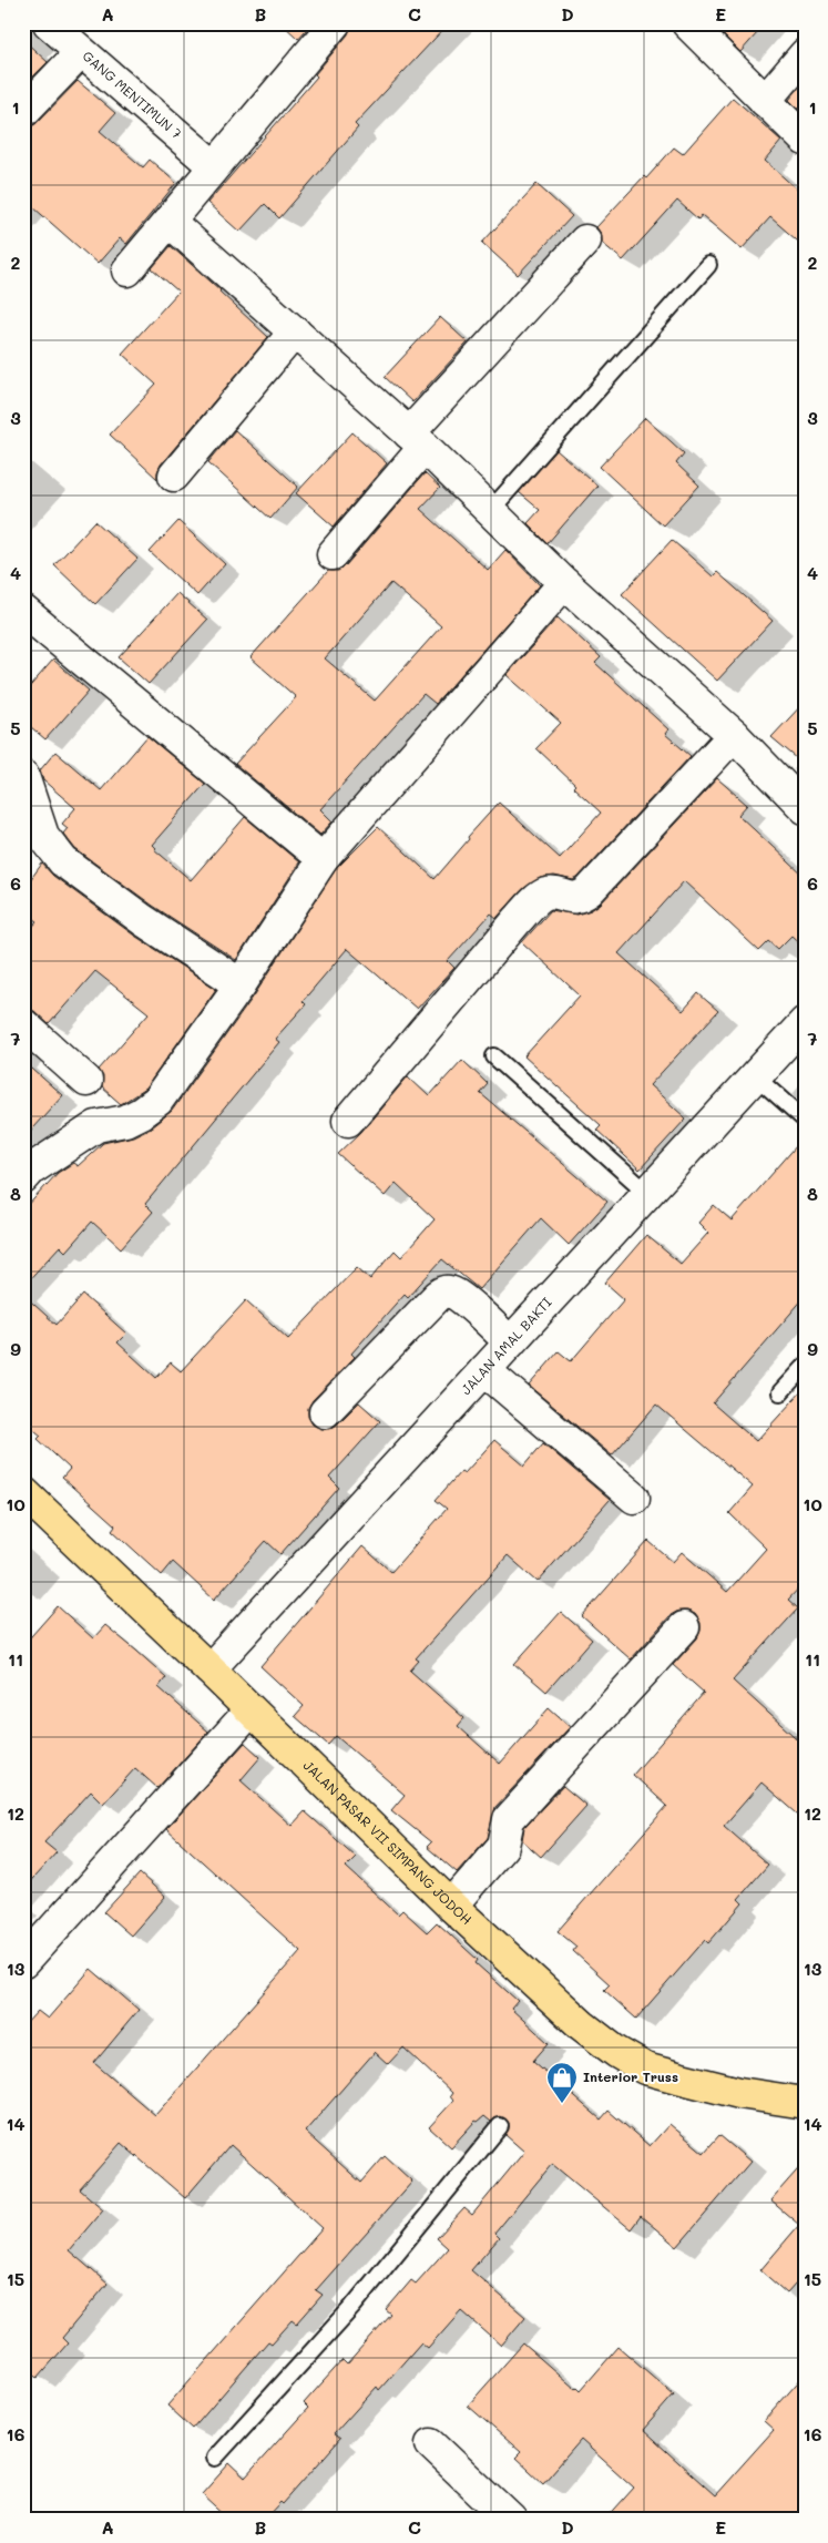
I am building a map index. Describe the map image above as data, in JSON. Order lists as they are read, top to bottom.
{
  "streets": {
    "main road": ["JALAN PASAR VII SIMPANG JODOH"],
    "street": ["GANG MENTIMUN 7", "JALAN AMAL BAKTI"]
  },
  "crossings": [
    ["JALAN AMAL BAKTI", "JALAN PASAR VII SIMPANG JODOH"]
  ],
  "places": {
    "shop": ["Interior Truss"]
  },
  "grid": {
    "columns": [
      "A",
      "B",
      "C",
      "D",
      "E"
    ],
    "rows": [
      "1",
      "2",
      "3",
      "4",
      "5",
      "6",
      "7",
      "8",
      "9",
      "10",
      "11",
      "12",
      "13",
      "14",
      "15",
      "16"
    ]
  }
}
